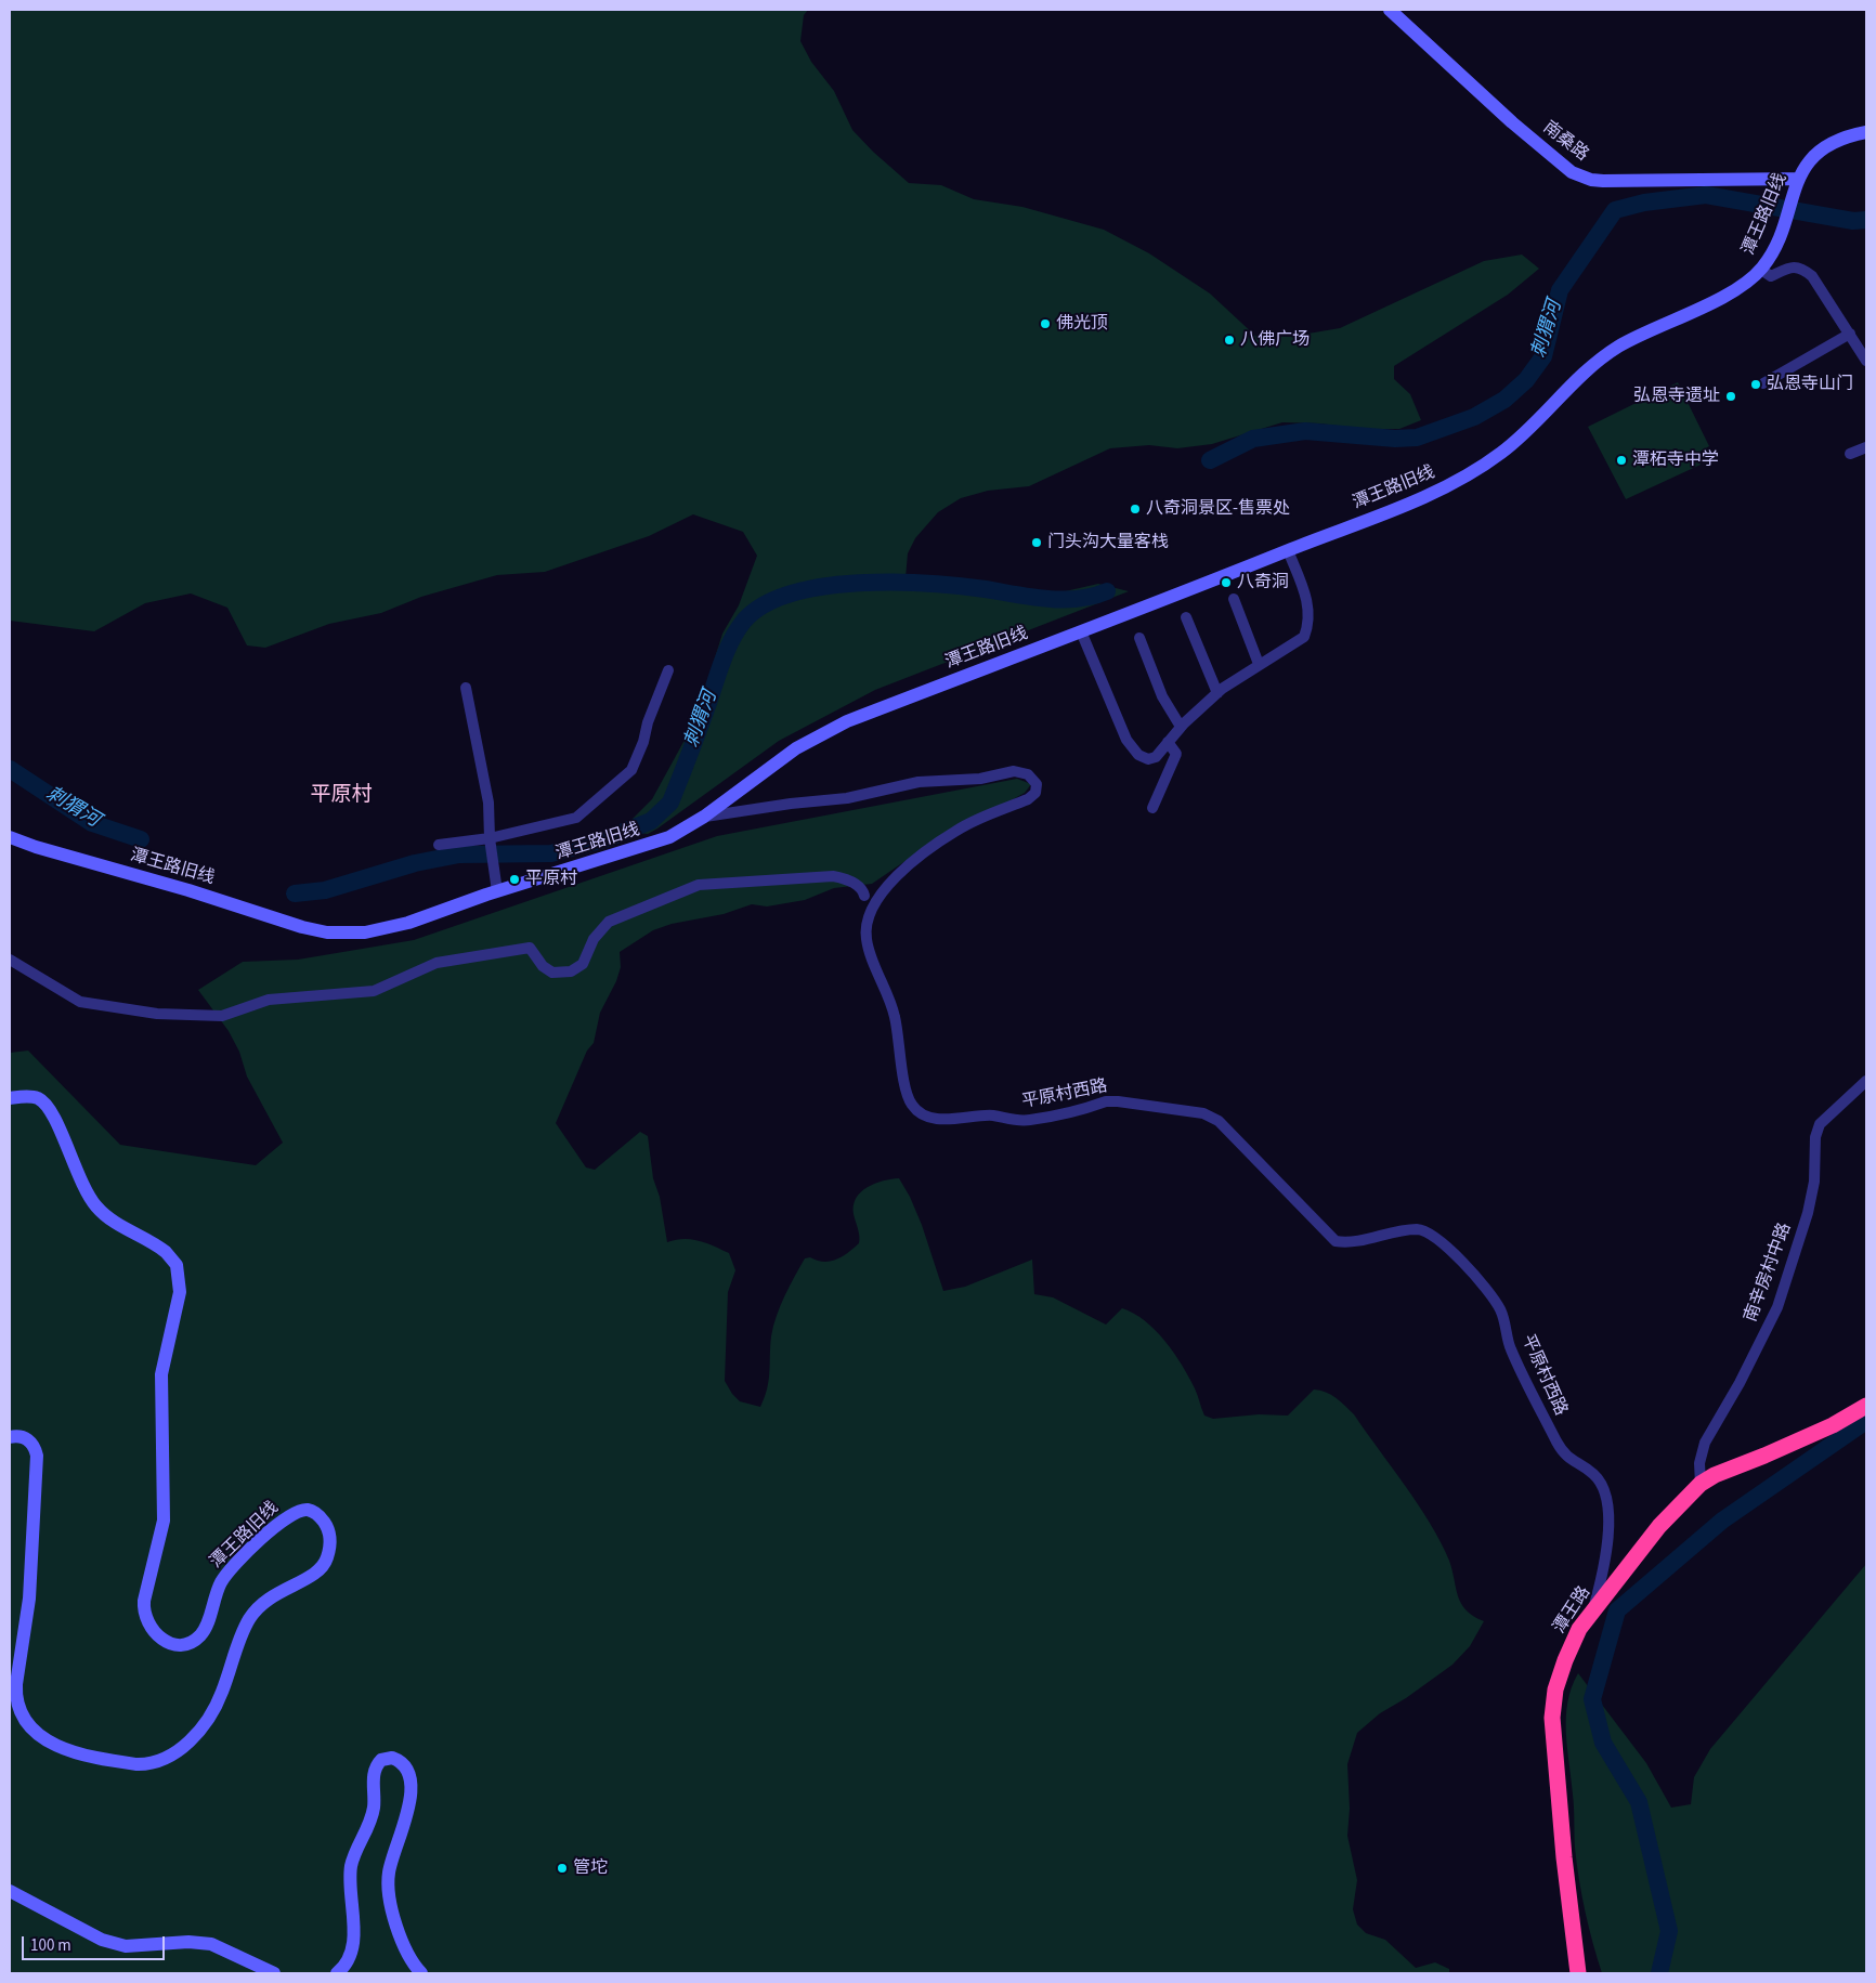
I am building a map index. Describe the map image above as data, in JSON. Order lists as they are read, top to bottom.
{
  "streets": {
    "highway": ["潭王路"],
    "main road": ["南桑路", "潭王路旧线"],
    "street": ["平原村西路", "南辛房村中路"]
  },
  "crossings": [
    ["南桑路", "潭王路旧线"],
    ["潭王路旧线", "平原村西路"],
    ["平原村西路", "潭王路"],
    ["南辛房村中路", "潭王路"]
  ],
  "districts": ["平原村"],
  "water": ["刺猬河"],
  "places": [
    "佛光顶",
    "八佛广场",
    "弘恩寺山门",
    "弘恩寺遗址",
    "潭柘寺中学",
    "八奇洞景区-售票处",
    "门头沟大量客栈",
    "八奇洞",
    "平原村",
    "管坨"
  ],
  "scale_bar": "100 m"
}
